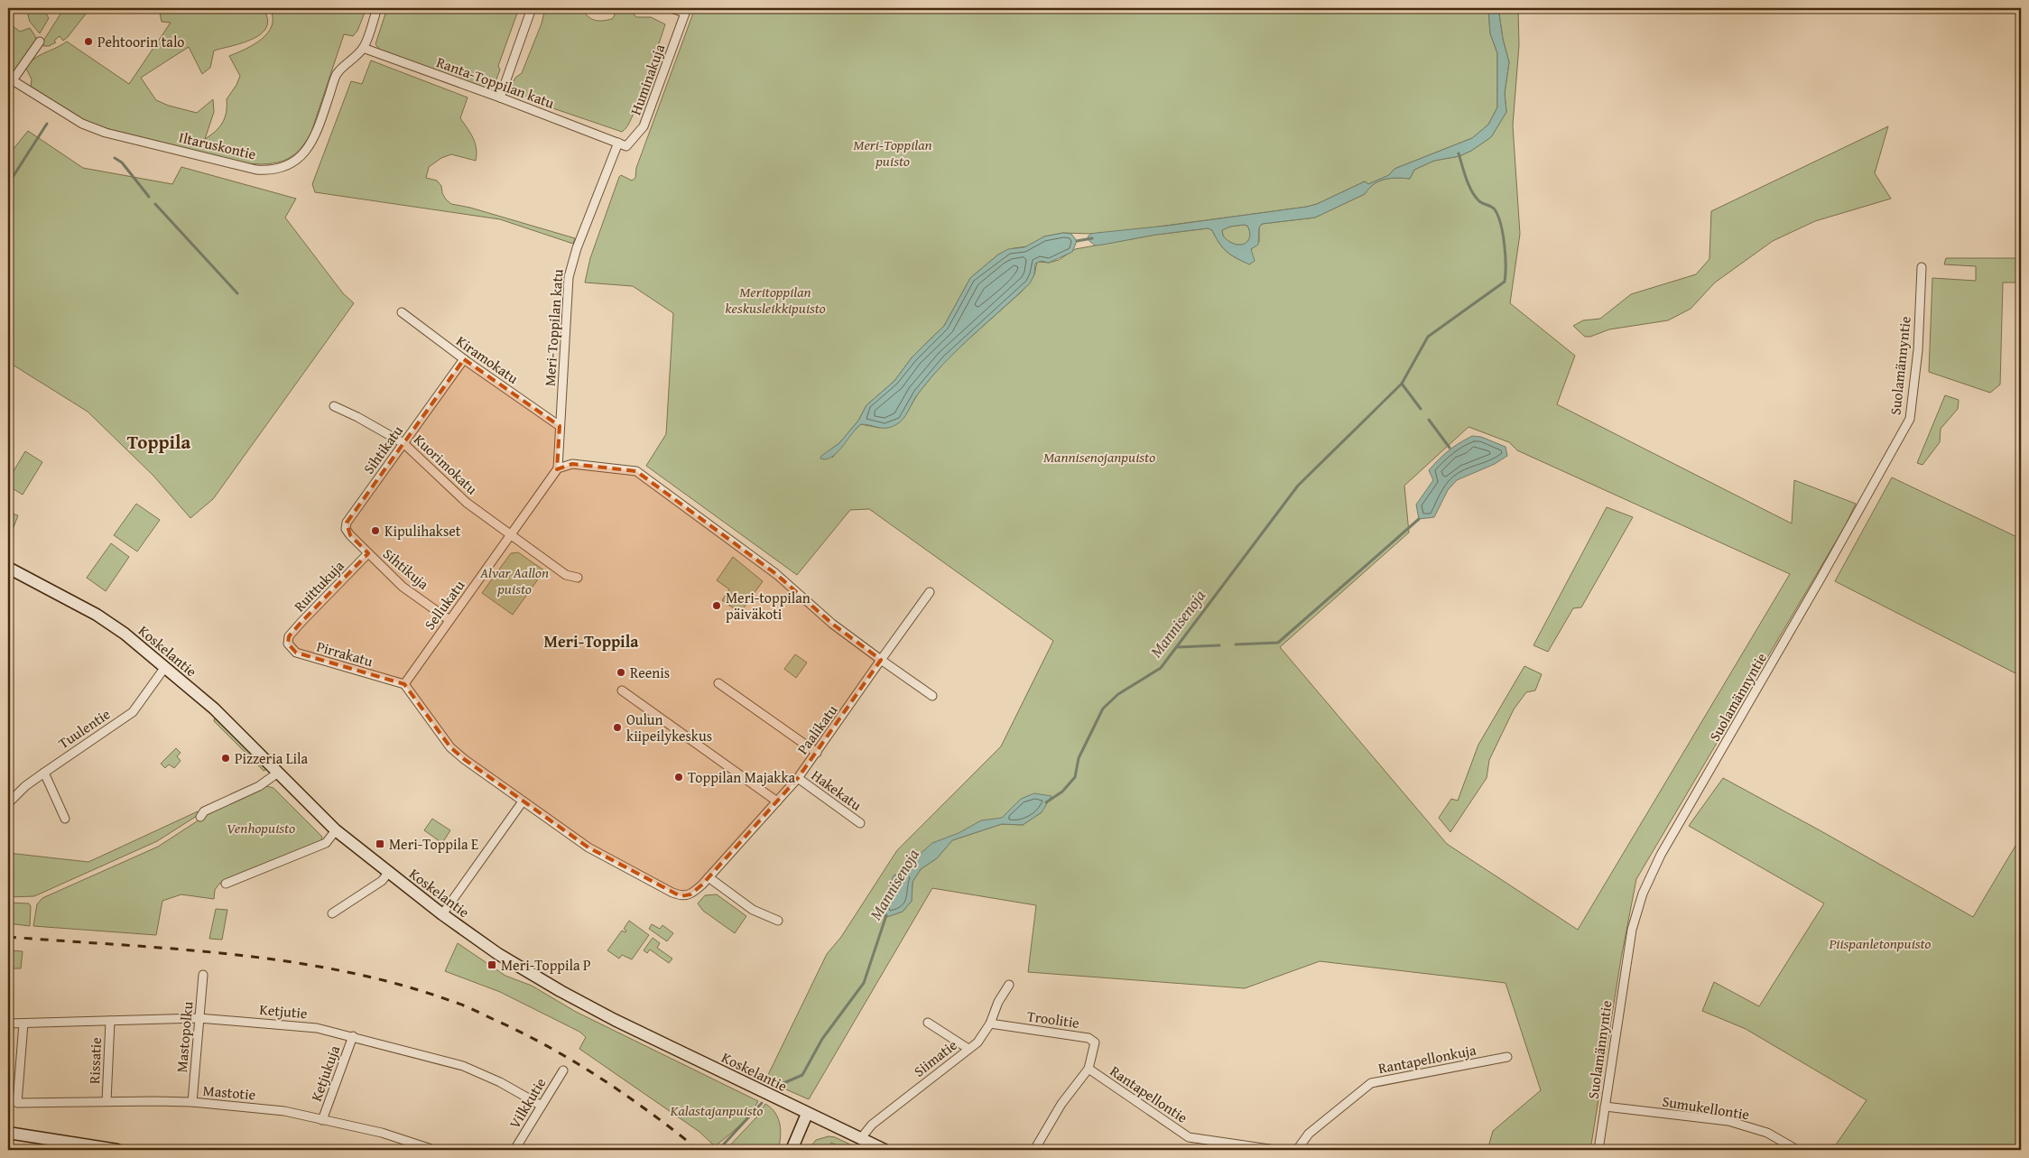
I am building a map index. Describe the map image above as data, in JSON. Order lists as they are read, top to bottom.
{
  "streets": {
    "main road": ["Koskelantie"],
    "street": [
      "Huminakuja",
      "Ranta-Toppilan katu",
      "Iltaruskontie",
      "Meri-Toppilan katu",
      "Kiramokatu",
      "Suolamännyntie",
      "Sihtikatu",
      "Kuorimokatu",
      "Sihtikuja",
      "Ruittukuja",
      "Sellukatu",
      "Pirrakatu",
      "Tuulentie",
      "Paalikatu",
      "Hakekatu",
      "Ketjutie",
      "Troolitie",
      "Mastopolku",
      "Siimatie",
      "Rantapellonkuja",
      "Rissatie",
      "Ketjukuja",
      "Mastotie",
      "Rantapellontie",
      "Vilkkutie",
      "Sumukellontie"
    ]
  },
  "crossings": [
    ["Huminakuja", "Ranta-Toppilan katu"],
    ["Huminakuja", "Meri-Toppilan katu"],
    ["Ranta-Toppilan katu", "Iltaruskontie"],
    ["Ranta-Toppilan katu", "Meri-Toppilan katu"],
    ["Meri-Toppilan katu", "Kiramokatu"],
    ["Meri-Toppilan katu", "Sellukatu"],
    ["Kiramokatu", "Sihtikatu"],
    ["Suolamännyntie", "Sumukellontie"],
    ["Sihtikatu", "Kuorimokatu"],
    ["Sihtikatu", "Sihtikuja"],
    ["Sihtikatu", "Ruittukuja"],
    ["Kuorimokatu", "Sellukatu"],
    ["Sihtikuja", "Ruittukuja"],
    ["Sihtikuja", "Sellukatu"],
    ["Ruittukuja", "Pirrakatu"],
    ["Sellukatu", "Pirrakatu"],
    ["Koskelantie", "Tuulentie"],
    ["Koskelantie", "Siimatie"],
    ["Paalikatu", "Hakekatu"],
    ["Ketjutie", "Mastopolku"],
    ["Ketjutie", "Rissatie"],
    ["Ketjutie", "Ketjukuja"],
    ["Ketjutie", "Mastotie"],
    ["Ketjutie", "Vilkkutie"],
    ["Troolitie", "Siimatie"],
    ["Troolitie", "Rantapellontie"],
    ["Mastopolku", "Mastotie"],
    ["Rissatie", "Mastotie"],
    ["Ketjukuja", "Mastotie"]
  ],
  "districts": ["Toppila", "Meri-Toppila"],
  "water": ["Mannisenoja"],
  "parks": [
    "Meri-Toppilan puisto",
    "Meritoppilan keskusleikkipuisto",
    "Mannisenojanpuisto",
    "Alvar Aallon puisto",
    "Venhopuisto",
    "Piispanletonpuisto",
    "Kalastajanpuisto"
  ],
  "places": {
    "other": [
      "Pehtoorin talo",
      "Kipulihakset",
      "Meri-toppilan päiväkoti",
      "Reenis",
      "Oulun kiipeilykeskus",
      "Pizzeria Lila",
      "Toppilan Majakka"
    ],
    "transit": ["Meri-Toppila E", "Meri-Toppila P"]
  }
}
